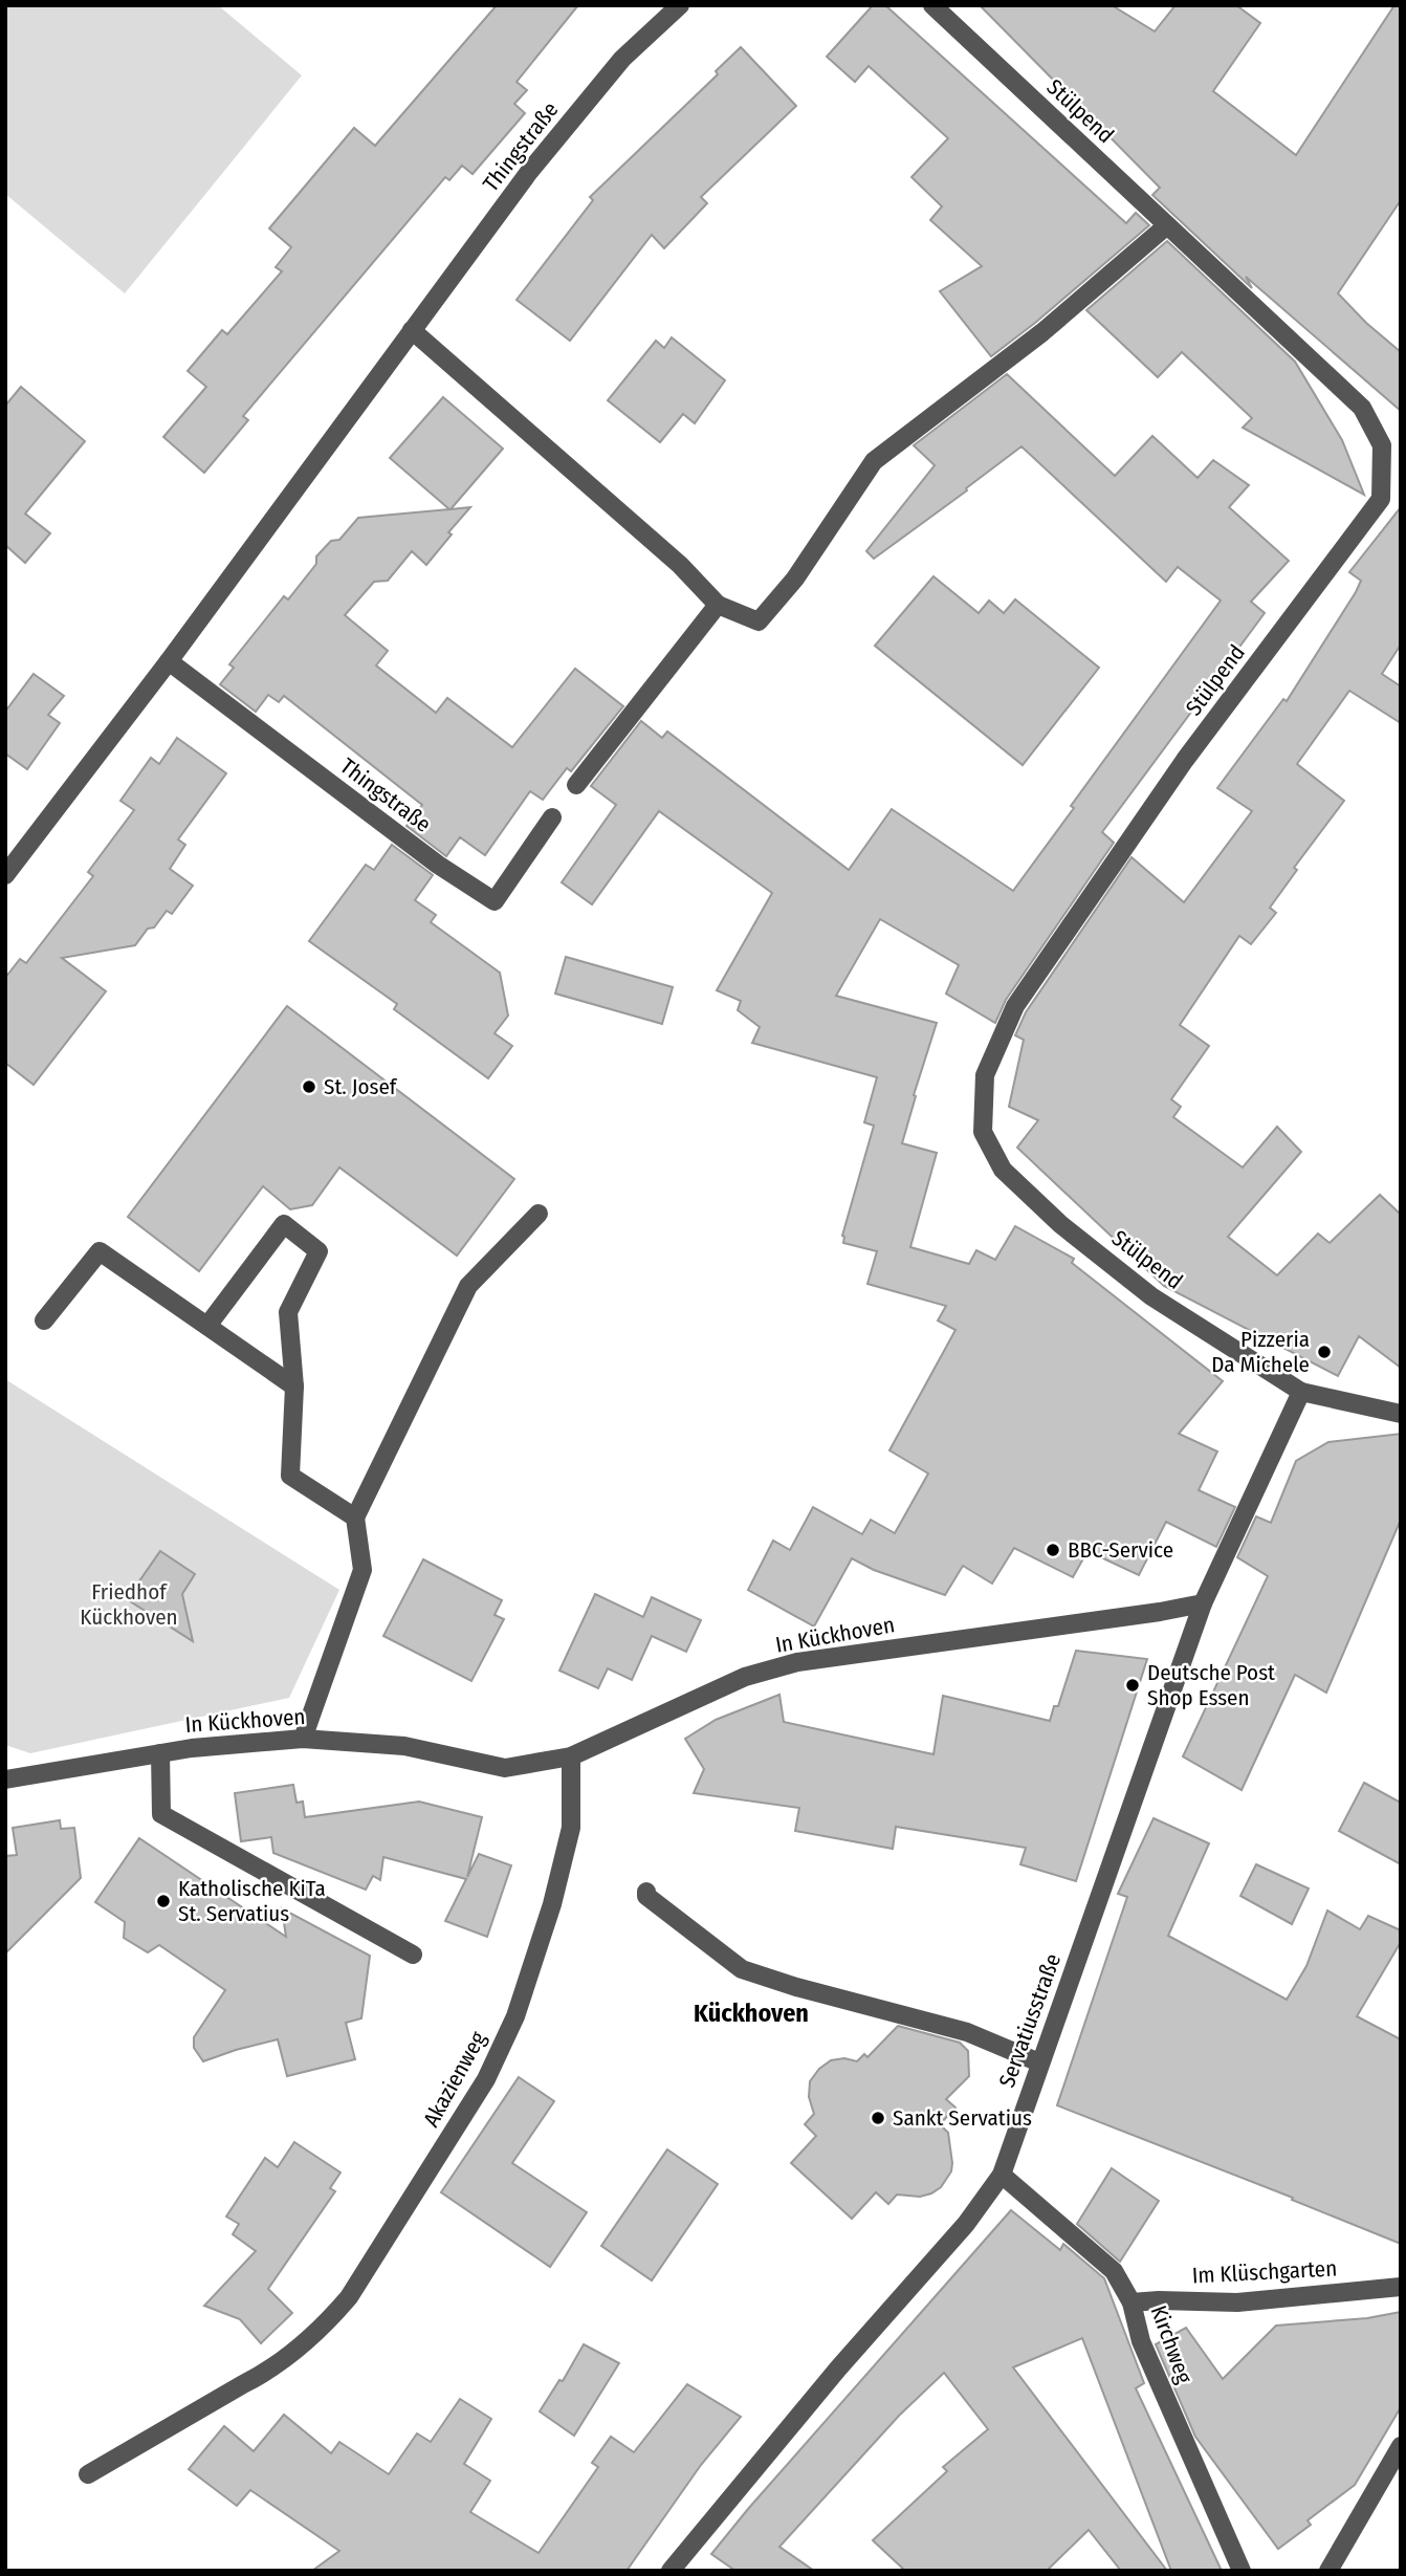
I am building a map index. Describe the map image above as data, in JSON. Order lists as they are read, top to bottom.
{
  "streets": {
    "street": [
      "Stülpend",
      "Thingstraße",
      "In Kückhoven",
      "Servatiusstraße",
      "Akazienweg",
      "Im Klüschgarten",
      "Kirchweg"
    ]
  },
  "crossings": [
    ["In Kückhoven", "Servatiusstraße"],
    ["In Kückhoven", "Akazienweg"],
    ["Servatiusstraße", "Kirchweg"],
    ["Im Klüschgarten", "Kirchweg"]
  ],
  "districts": ["Kückhoven"],
  "parks": ["Friedhof Kückhoven"],
  "places": [
    "St. Josef",
    "Pizzeria Da Michele",
    "BBC-Service",
    "Deutsche Post Shop Essen",
    "Katholische KiTa St. Servatius",
    "Sankt Servatius"
  ]
}
